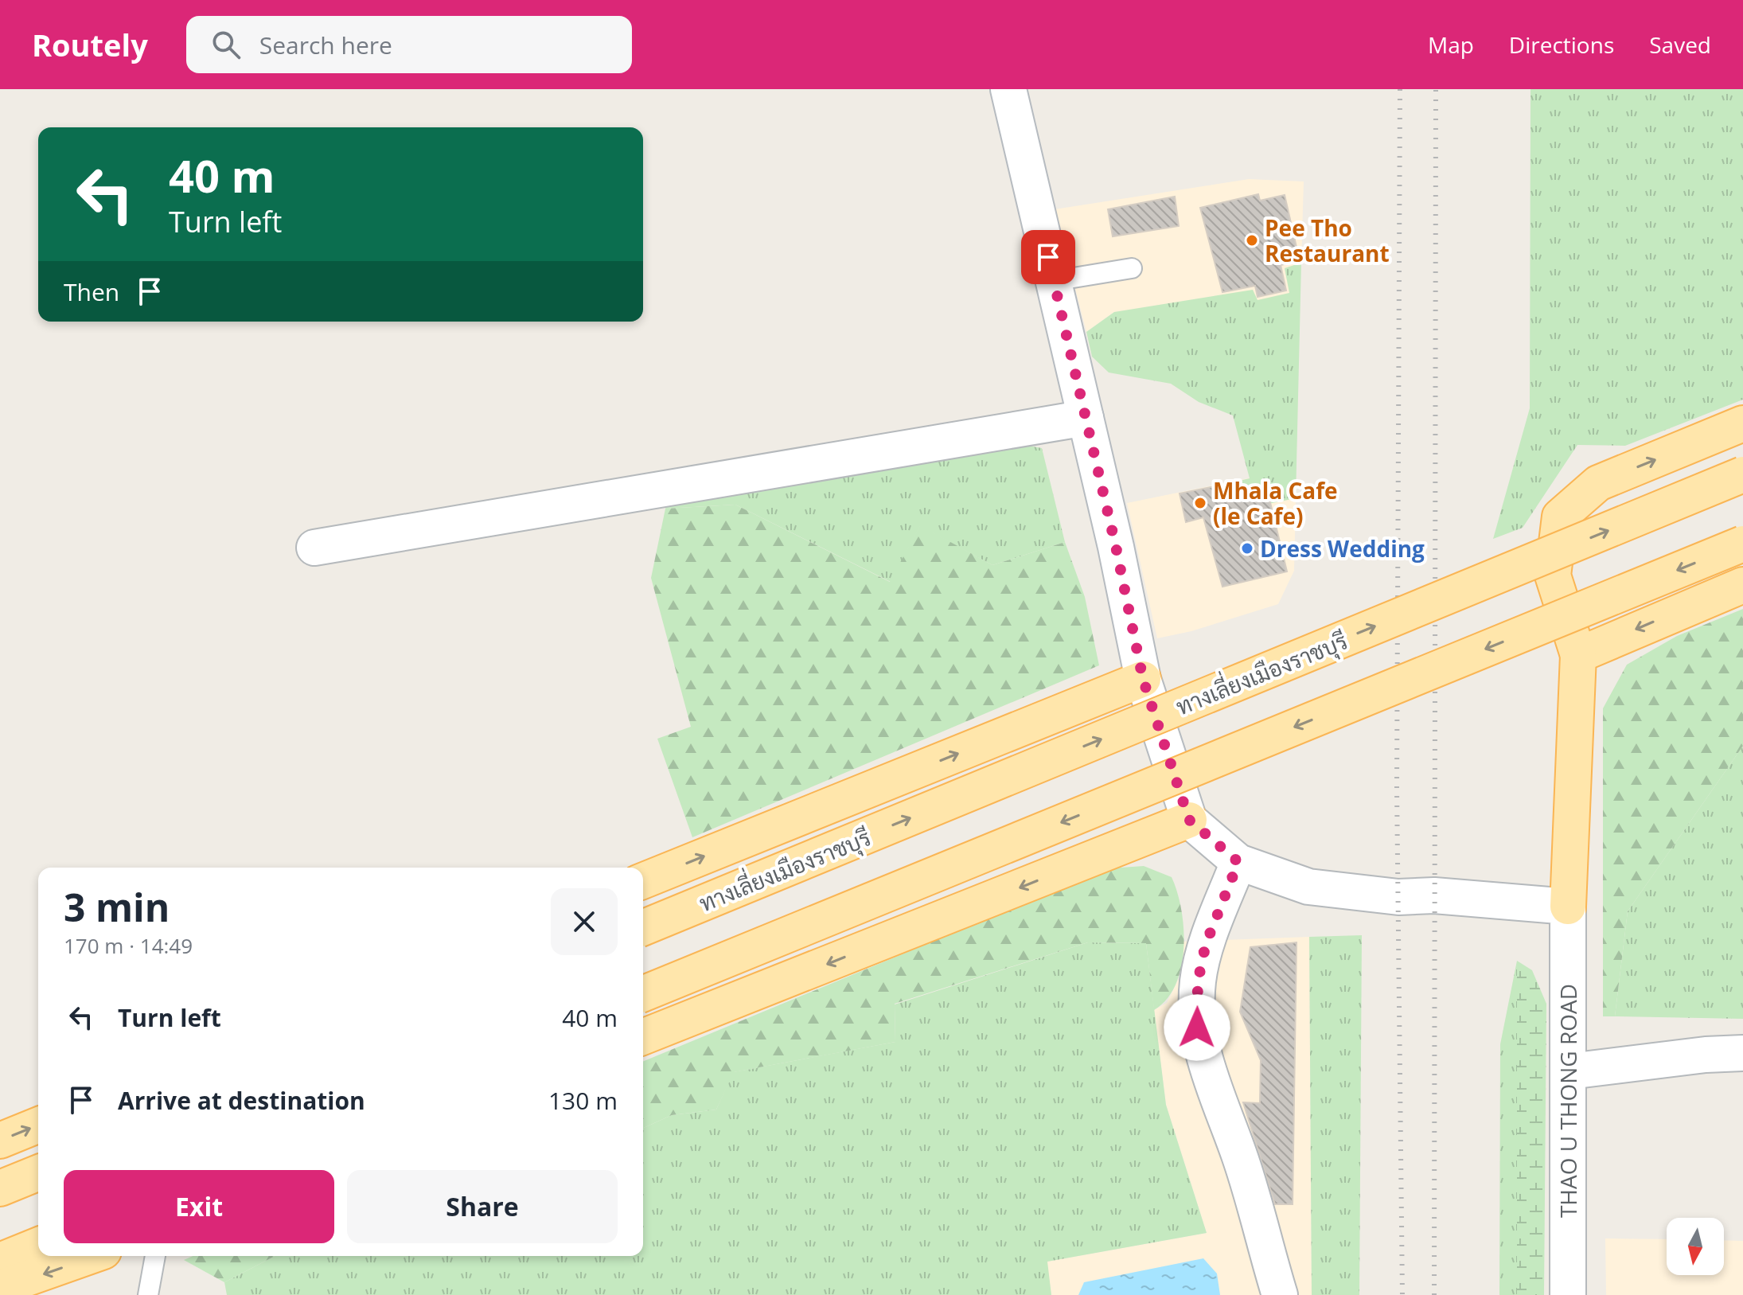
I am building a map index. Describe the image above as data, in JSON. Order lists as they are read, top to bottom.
{
  "streets": {
    "main road": ["ทางเลี่ยงเมืองราชบุรี"],
    "street": ["THAO U THONG ROAD"]
  },
  "places": ["Pee Tho Restaurant", "Mhala Cafe (le Cafe)", "Dress Wedding"],
  "north": "bottom",
  "page": {
    "header": "Routely",
    "search": "Search here",
    "nav": ["Map", "Directions", "Saved"],
    "turn": ["40 m", "Turn left"],
    "then": "Then",
    "heading": ["3 min", "170 m · 14:49"],
    "list": [
      {
        "name": "Turn left",
        "value": "40 m"
      },
      {
        "name": "Arrive at destination",
        "value": "130 m"
      }
    ],
    "buttons": ["Exit", "Share"]
  }
}
